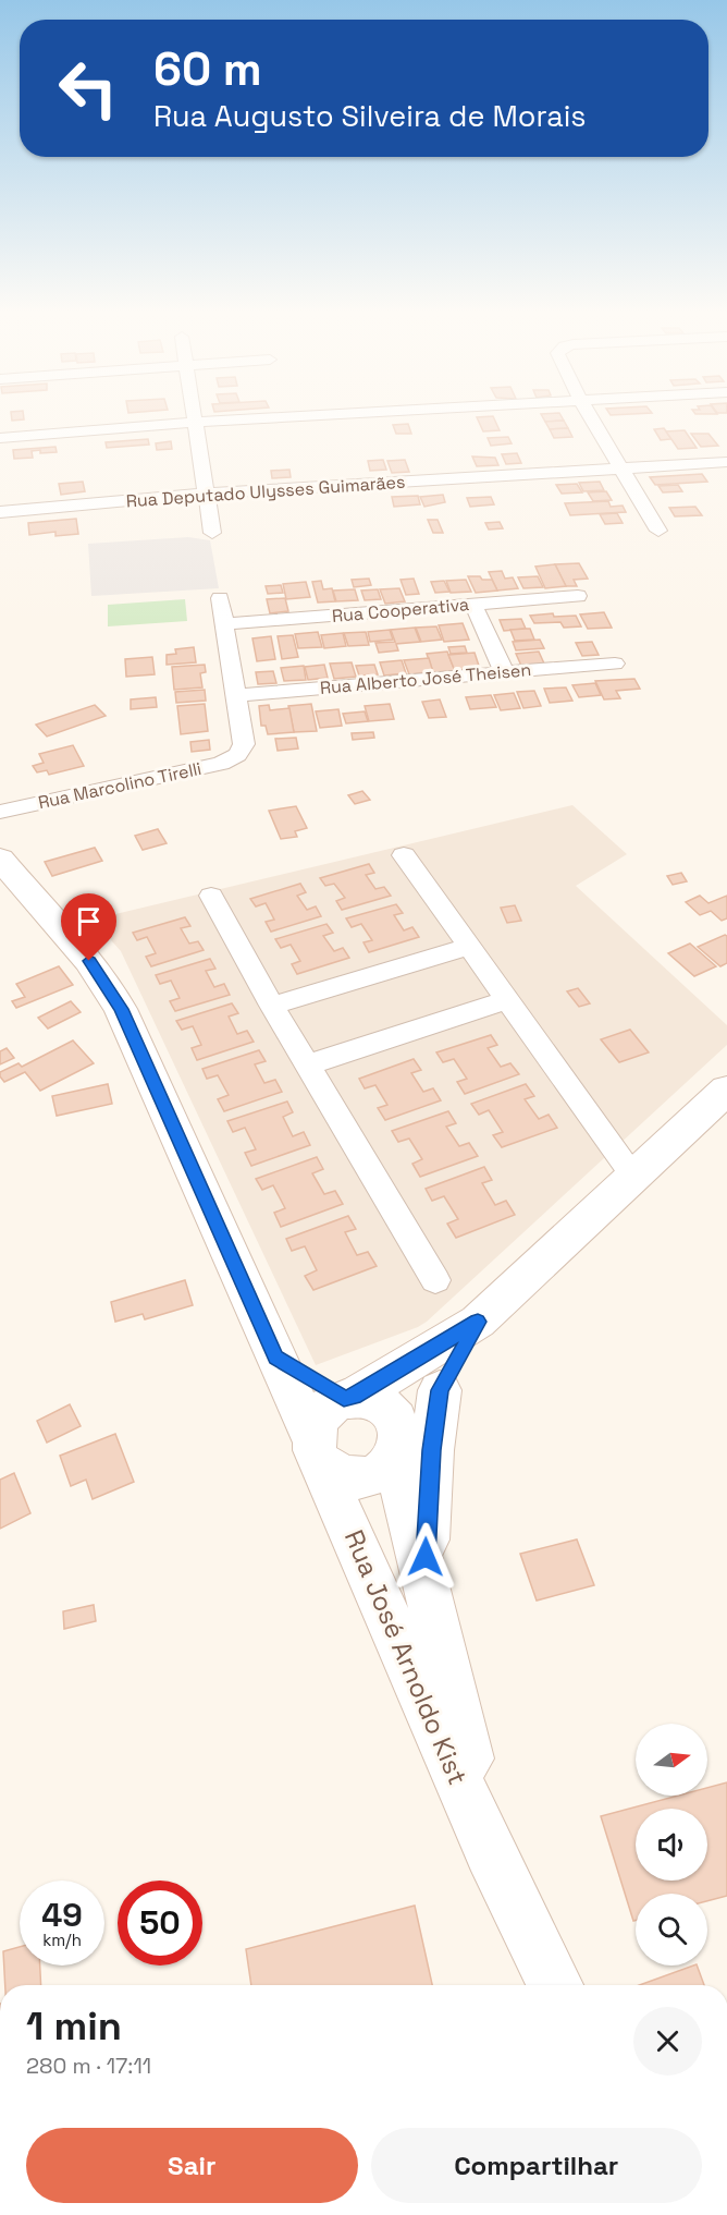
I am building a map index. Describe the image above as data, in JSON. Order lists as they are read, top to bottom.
{
  "streets": {
    "main road": ["Rua José Arnoldo Kist"],
    "street": [
      "Rua Deputado Ulysses Guimarães",
      "Rua Cooperativa",
      "Rua Alberto José Theisen",
      "Rua Marcolino Tirelli"
    ]
  },
  "crossings": [
    ["Rua Alberto José Theisen", "Rua Marcolino Tirelli"]
  ],
  "north": "right",
  "page": {
    "turn": ["60 m", "Rua Augusto Silveira de Morais"],
    "speed": "49 km/h",
    "limit": "50",
    "heading": ["1 min", "280 m · 17:11"],
    "buttons": ["Sair", "Compartilhar"]
  }
}
